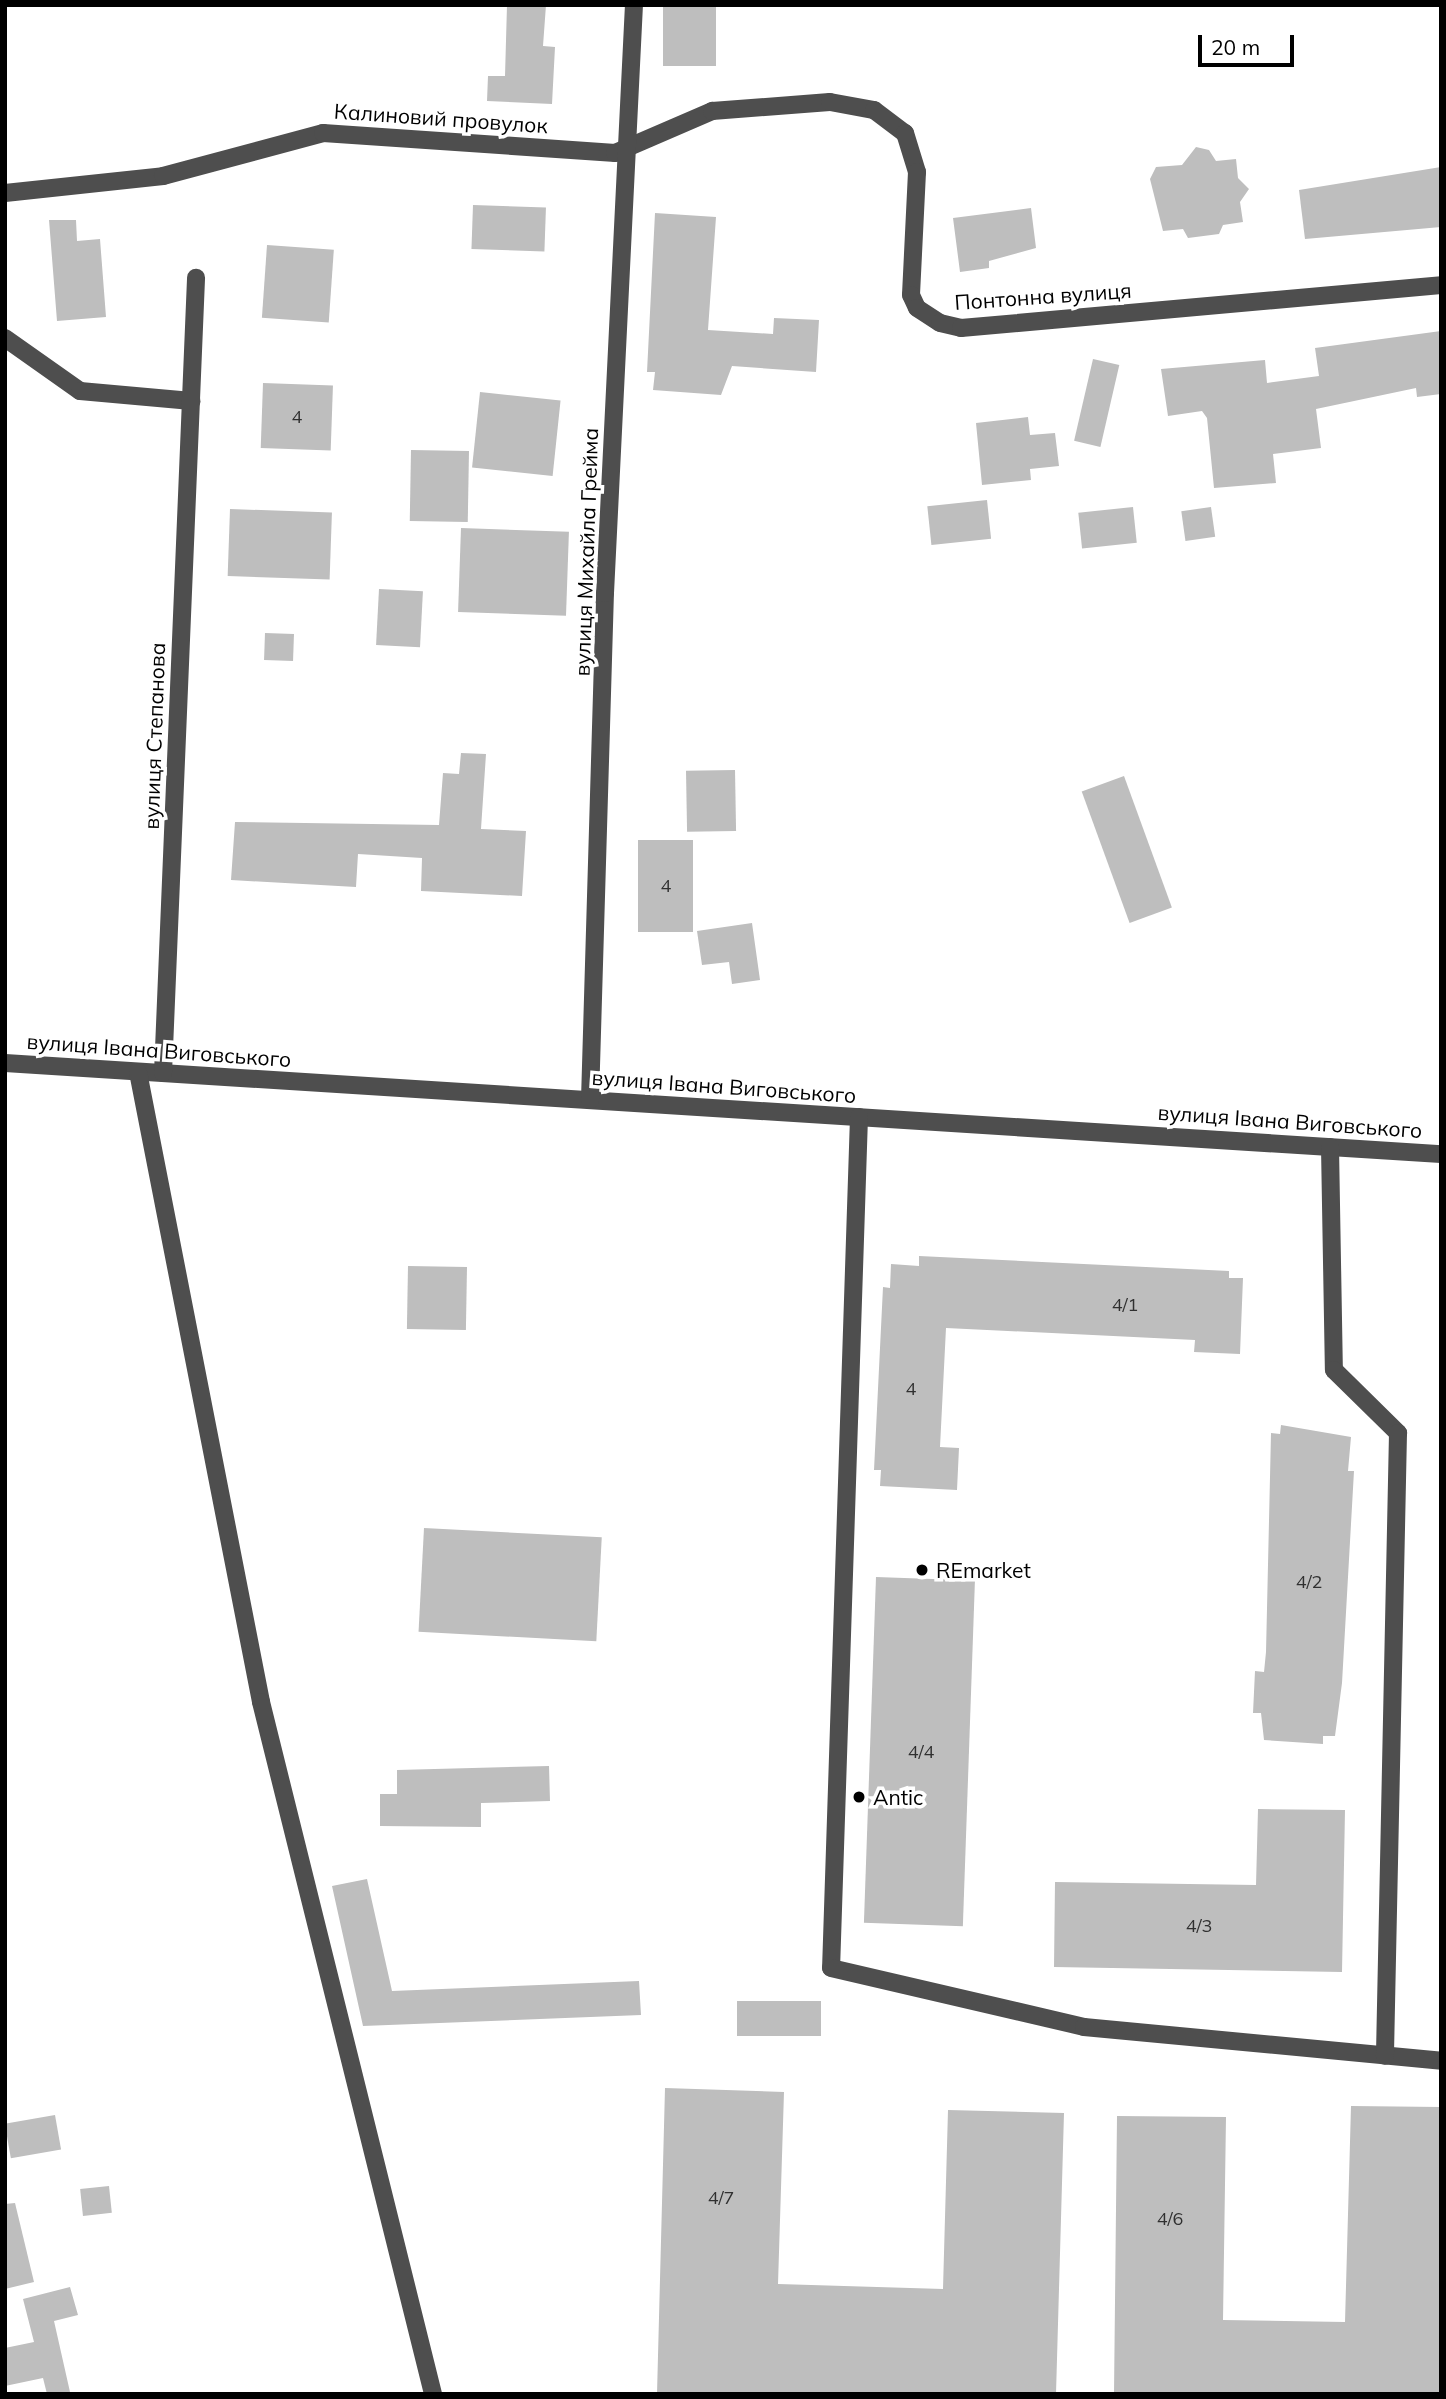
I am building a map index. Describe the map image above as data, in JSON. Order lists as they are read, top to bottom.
{
  "streets": {
    "street": [
      "Калиновий провулок",
      "Понтонна вулиця",
      "вулиця Михайла Грейма",
      "вулиця Степанова",
      "вулиця Івана Виговського"
    ]
  },
  "crossings": [
    ["Калиновий провулок", "Понтонна вулиця"],
    ["Калиновий провулок", "вулиця Михайла Грейма"],
    ["Понтонна вулиця", "вулиця Михайла Грейма"],
    ["вулиця Михайла Грейма", "вулиця Івана Виговського"],
    ["вулиця Степанова", "вулиця Івана Виговського"]
  ],
  "places": ["REmarket", "Antic"],
  "house_numbers": [
    "4",
    "4",
    "4/1",
    "4",
    "4/2",
    "4/4",
    "4/3",
    "4/7",
    "4/6"
  ],
  "scale_bar": "20 m"
}
